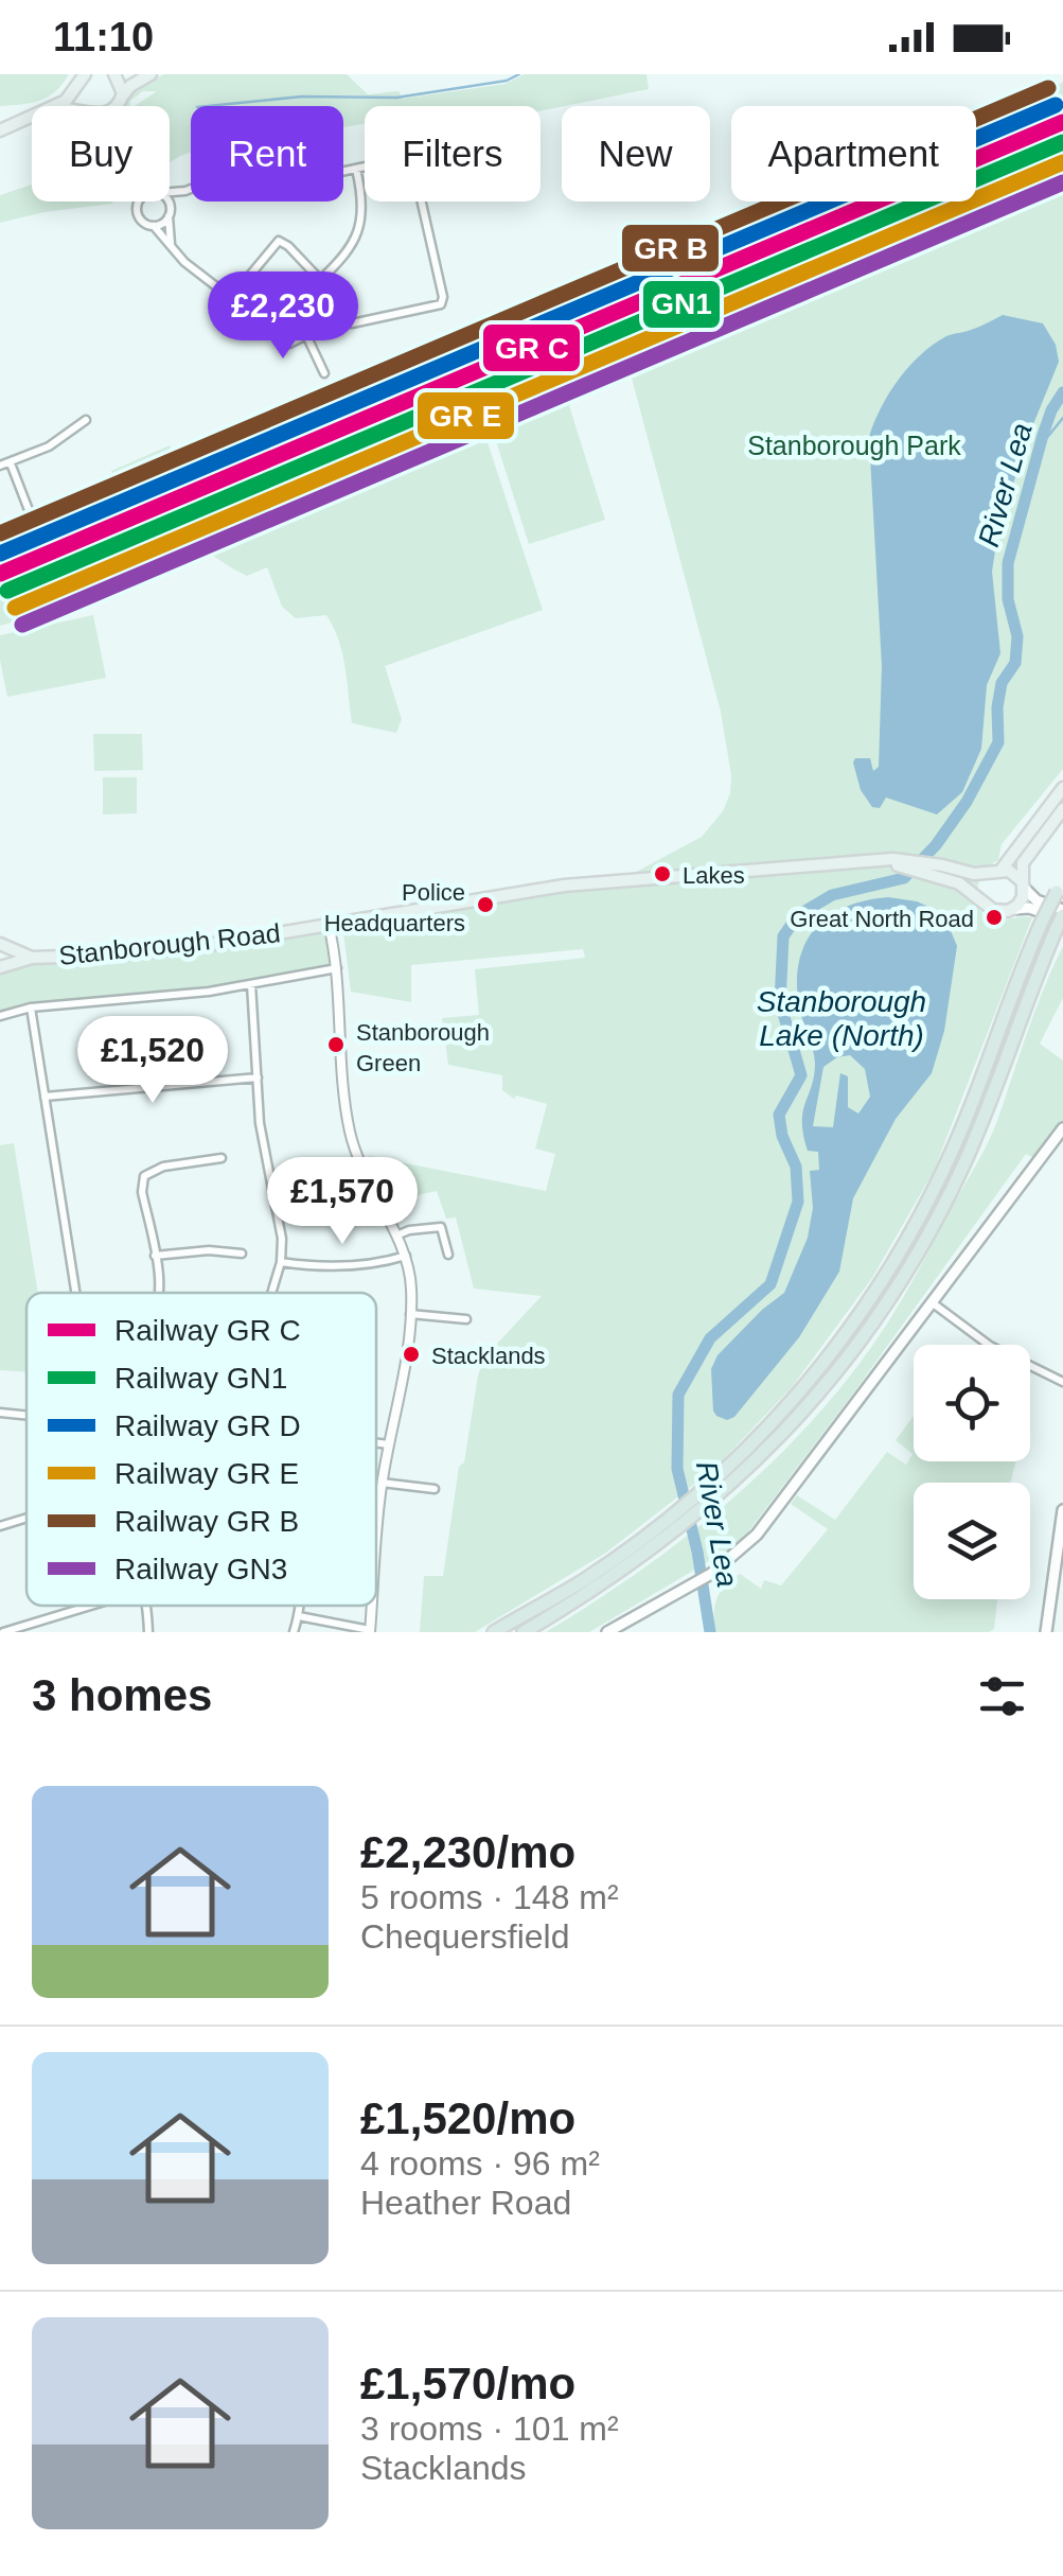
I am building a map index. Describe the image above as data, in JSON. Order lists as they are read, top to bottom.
{
  "streets": {
    "main road": ["Stanborough Road"]
  },
  "water": ["River Lea", "Stanborough Lake (North)"],
  "parks": ["Stanborough Park"],
  "places": [
    "Lakes",
    "Police Headquarters",
    "Great North Road",
    "Stanborough Green",
    "Stacklands"
  ],
  "lines": ["rail line GN1", "rail line GN3"],
  "legend": [
    "Railway GR C",
    "Railway GN1",
    "Railway GR D",
    "Railway GR E",
    "Railway GR B",
    "Railway GN3"
  ],
  "page": {
    "status": "11:10",
    "chip": [
      "Buy",
      "Rent",
      "Filters",
      "New",
      "Apartment"
    ],
    "price": ["£2,230", "£1,520", "£1,570"],
    "heading": "3 homes",
    "list": [
      {
        "name": "£2,230/mo",
        "note": "5 rooms · 148 m² · Chequersfield"
      },
      {
        "name": "£1,520/mo",
        "note": "4 rooms · 96 m² · Heather Road"
      },
      {
        "name": "£1,570/mo",
        "note": "3 rooms · 101 m² · Stacklands"
      }
    ]
  }
}
